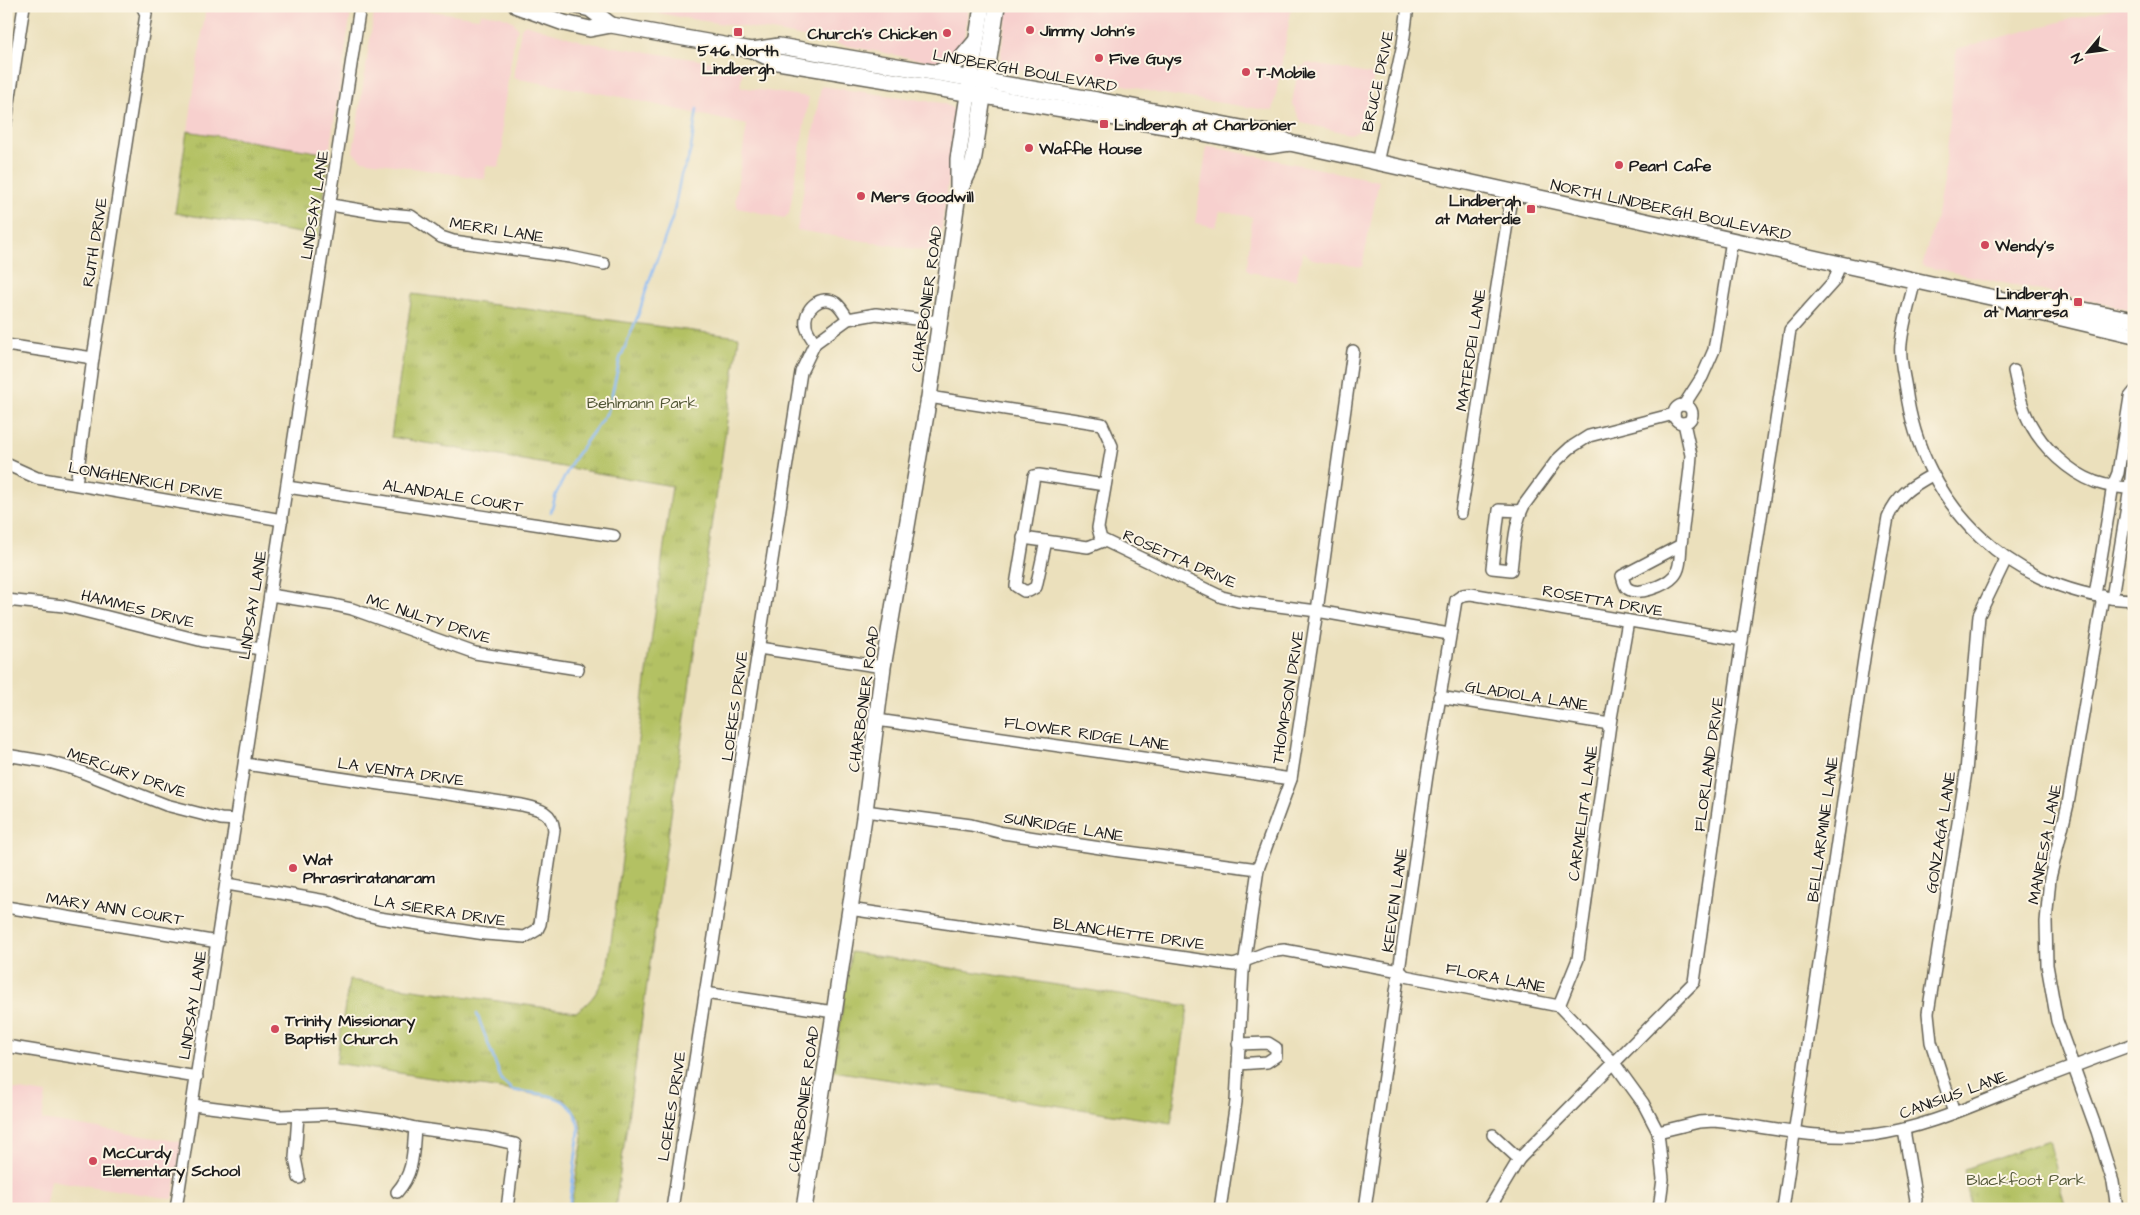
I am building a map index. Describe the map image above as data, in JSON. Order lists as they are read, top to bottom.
{
  "streets": {
    "main road": ["LINDBERGH BOULEVARD", "NORTH LINDBERGH BOULEVARD", "CHARBONIER ROAD"],
    "street": [
      "BRUCE DRIVE",
      "LINDSAY LANE",
      "MERRI LANE",
      "RUTH DRIVE",
      "MATERDEI LANE",
      "LONGHENRICH DRIVE",
      "ALANDALE COURT",
      "ROSETTA DRIVE",
      "HAMMES DRIVE",
      "MC NULTY DRIVE",
      "GLADIOLA LANE",
      "THOMPSON DRIVE",
      "LOEKES DRIVE",
      "FLOWER RIDGE LANE",
      "FLORLAND DRIVE",
      "LA VENTA DRIVE",
      "MERCURY DRIVE",
      "CARMELITA LANE",
      "SUNRIDGE LANE",
      "BELLARMINE LANE",
      "GONZAGA LANE",
      "MANRESA LANE",
      "KEEVEN LANE",
      "MARY ANN COURT",
      "LA SIERRA DRIVE",
      "BLANCHETTE DRIVE",
      "FLORA LANE",
      "CANISIUS LANE"
    ]
  },
  "crossings": [
    ["LINDBERGH BOULEVARD", "NORTH LINDBERGH BOULEVARD"],
    ["LINDBERGH BOULEVARD", "CHARBONIER ROAD"],
    ["BRUCE DRIVE", "NORTH LINDBERGH BOULEVARD"],
    ["LINDSAY LANE", "MERRI LANE"],
    ["LINDSAY LANE", "LONGHENRICH DRIVE"],
    ["LINDSAY LANE", "ALANDALE COURT"],
    ["LINDSAY LANE", "HAMMES DRIVE"],
    ["LINDSAY LANE", "MC NULTY DRIVE"],
    ["LINDSAY LANE", "LA VENTA DRIVE"],
    ["LINDSAY LANE", "MERCURY DRIVE"],
    ["LINDSAY LANE", "MARY ANN COURT"],
    ["LINDSAY LANE", "LA SIERRA DRIVE"],
    ["NORTH LINDBERGH BOULEVARD", "MATERDEI LANE"],
    ["NORTH LINDBERGH BOULEVARD", "FLORLAND DRIVE"],
    ["RUTH DRIVE", "LONGHENRICH DRIVE"],
    ["CHARBONIER ROAD", "ROSETTA DRIVE"],
    ["CHARBONIER ROAD", "LOEKES DRIVE"],
    ["CHARBONIER ROAD", "FLOWER RIDGE LANE"],
    ["CHARBONIER ROAD", "SUNRIDGE LANE"],
    ["CHARBONIER ROAD", "BLANCHETTE DRIVE"],
    ["ROSETTA DRIVE", "THOMPSON DRIVE"],
    ["ROSETTA DRIVE", "FLORLAND DRIVE"],
    ["ROSETTA DRIVE", "CARMELITA LANE"],
    ["ROSETTA DRIVE", "KEEVEN LANE"],
    ["GLADIOLA LANE", "CARMELITA LANE"],
    ["GLADIOLA LANE", "KEEVEN LANE"],
    ["THOMPSON DRIVE", "FLOWER RIDGE LANE"],
    ["THOMPSON DRIVE", "SUNRIDGE LANE"],
    ["THOMPSON DRIVE", "BLANCHETTE DRIVE"],
    ["FLORLAND DRIVE", "FLORA LANE"],
    ["LA VENTA DRIVE", "LA SIERRA DRIVE"],
    ["CARMELITA LANE", "FLORA LANE"],
    ["BELLARMINE LANE", "CANISIUS LANE"],
    ["GONZAGA LANE", "CANISIUS LANE"],
    ["MANRESA LANE", "CANISIUS LANE"],
    ["KEEVEN LANE", "BLANCHETTE DRIVE"],
    ["KEEVEN LANE", "FLORA LANE"],
    ["BLANCHETTE DRIVE", "FLORA LANE"],
    ["FLORA LANE", "CANISIUS LANE"]
  ],
  "parks": ["Behlmann Park", "Blackfoot Park"],
  "places": {
    "other": [
      "Jimmy John's",
      "Church's Chicken",
      "Five Guys",
      "T-Mobile",
      "Waffle House",
      "Pearl Cafe",
      "Mers Goodwill",
      "Wendy's",
      "Wat Phrasriratanaram",
      "Trinity Missionary Baptist Church",
      "McCurdy Elementary School"
    ],
    "transit": [
      "546 North Lindbergh",
      "Lindbergh at Charbonier",
      "Lindbergh at Materdie",
      "Lindbergh at Manresa"
    ]
  },
  "north": "bottom left"
}
